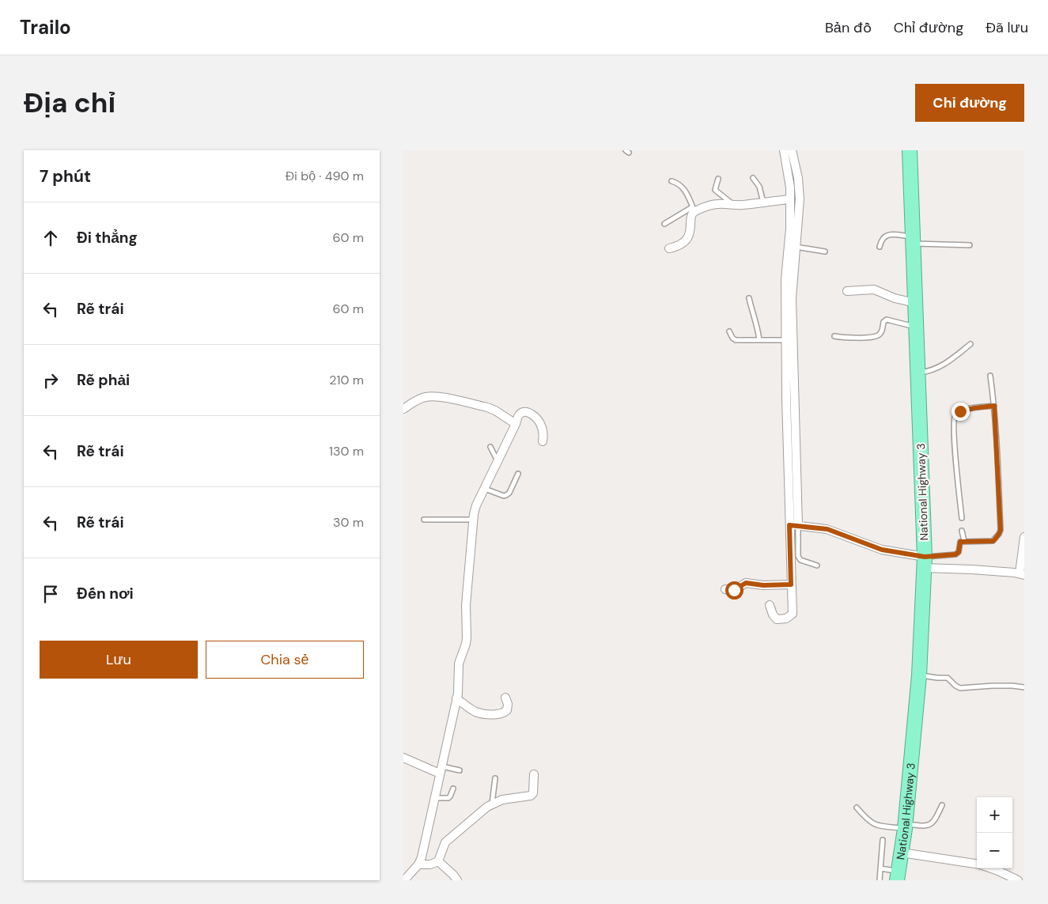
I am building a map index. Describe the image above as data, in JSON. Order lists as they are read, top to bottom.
{
  "streets": {
    "highway": ["National Highway 3"]
  },
  "page": {
    "header": "Trailo",
    "nav": ["Bản đồ", "Chỉ đường", "Đã lưu"],
    "buttons": [
      "Chỉ đường",
      ["Lưu", "Chia sẻ"]
    ],
    "title": "Địa chỉ",
    "heading": ["7 phút", "Đi bộ · 490 m"],
    "list": [
      ["Đi thẳng", "60 m"],
      ["Rẽ trái", "60 m"],
      ["Rẽ phải", "210 m"],
      ["Rẽ trái", "130 m"],
      ["Rẽ trái", "30 m"],
      "Đến nơi"
    ],
    "map_buttons": ["+", "−"]
  }
}
